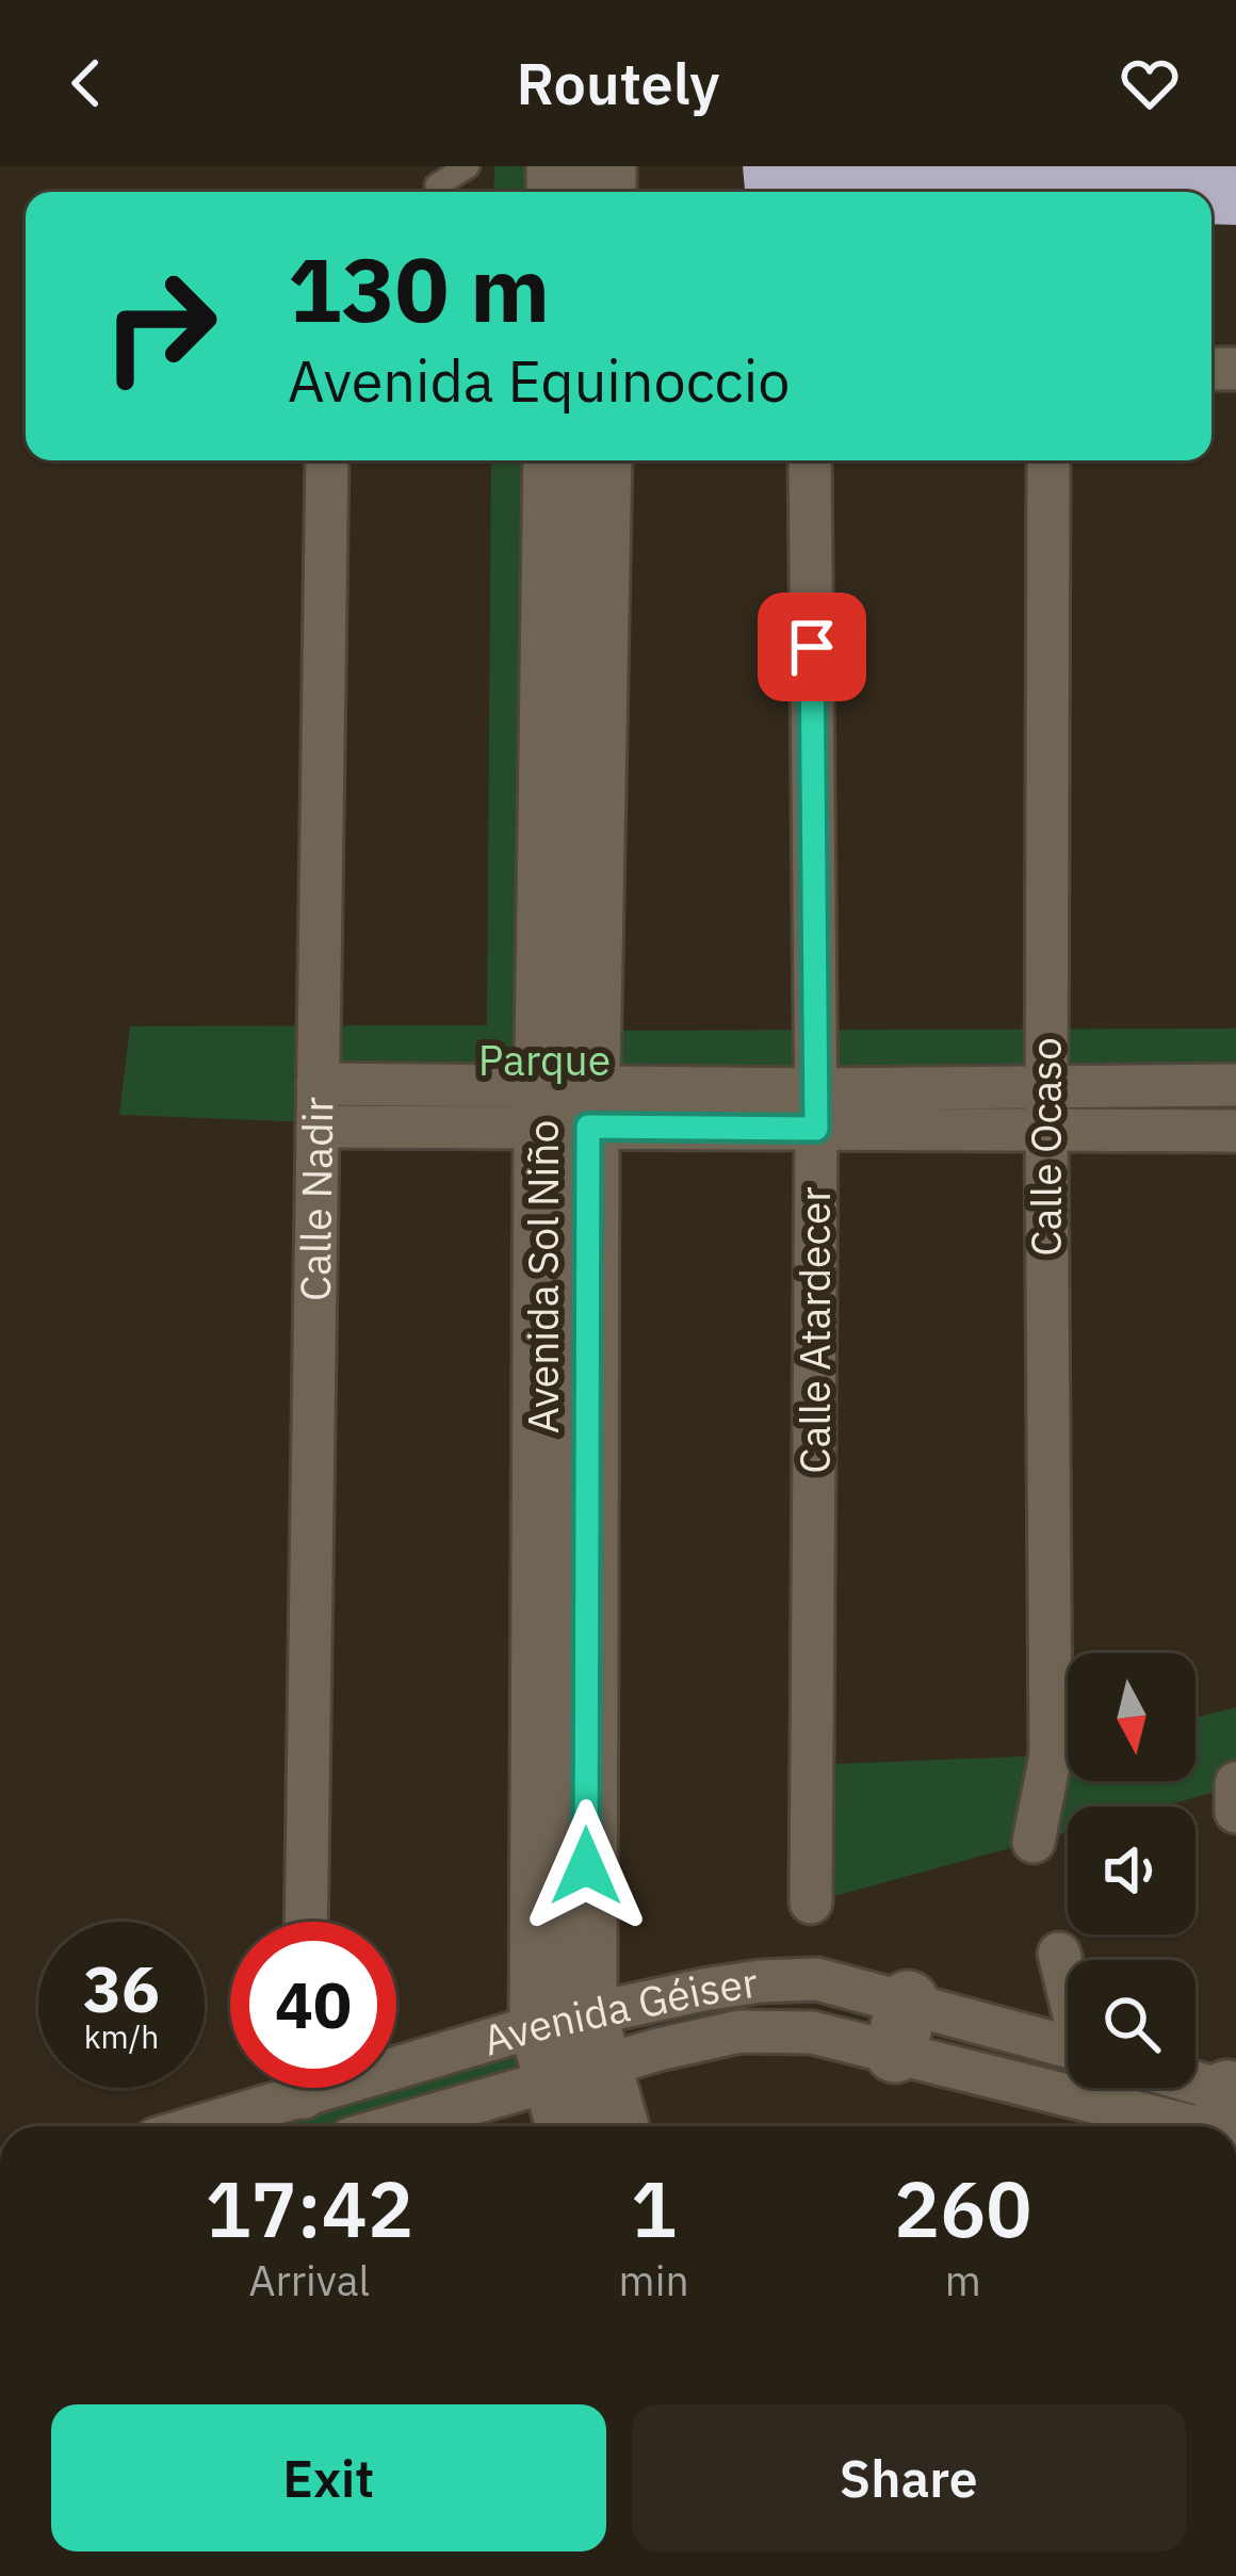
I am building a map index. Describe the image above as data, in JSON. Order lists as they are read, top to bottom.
{
  "streets": {
    "street": [
      "Calle Ocaso",
      "Calle Nadir",
      "Avenida Sol Niño",
      "Calle Atardecer",
      "Avenida Géiser"
    ]
  },
  "crossings": [
    ["Avenida Sol Niño", "Avenida Géiser"]
  ],
  "parks": ["Parque"],
  "north": "bottom",
  "page": {
    "header": "Routely",
    "turn": ["130 m", "Avenida Equinoccio"],
    "speed": "36 km/h",
    "limit": "40",
    "eta": [
      "17:42",
      "Arrival",
      "1",
      "min",
      "260",
      "m"
    ],
    "buttons": ["Exit", "Share"]
  }
}
